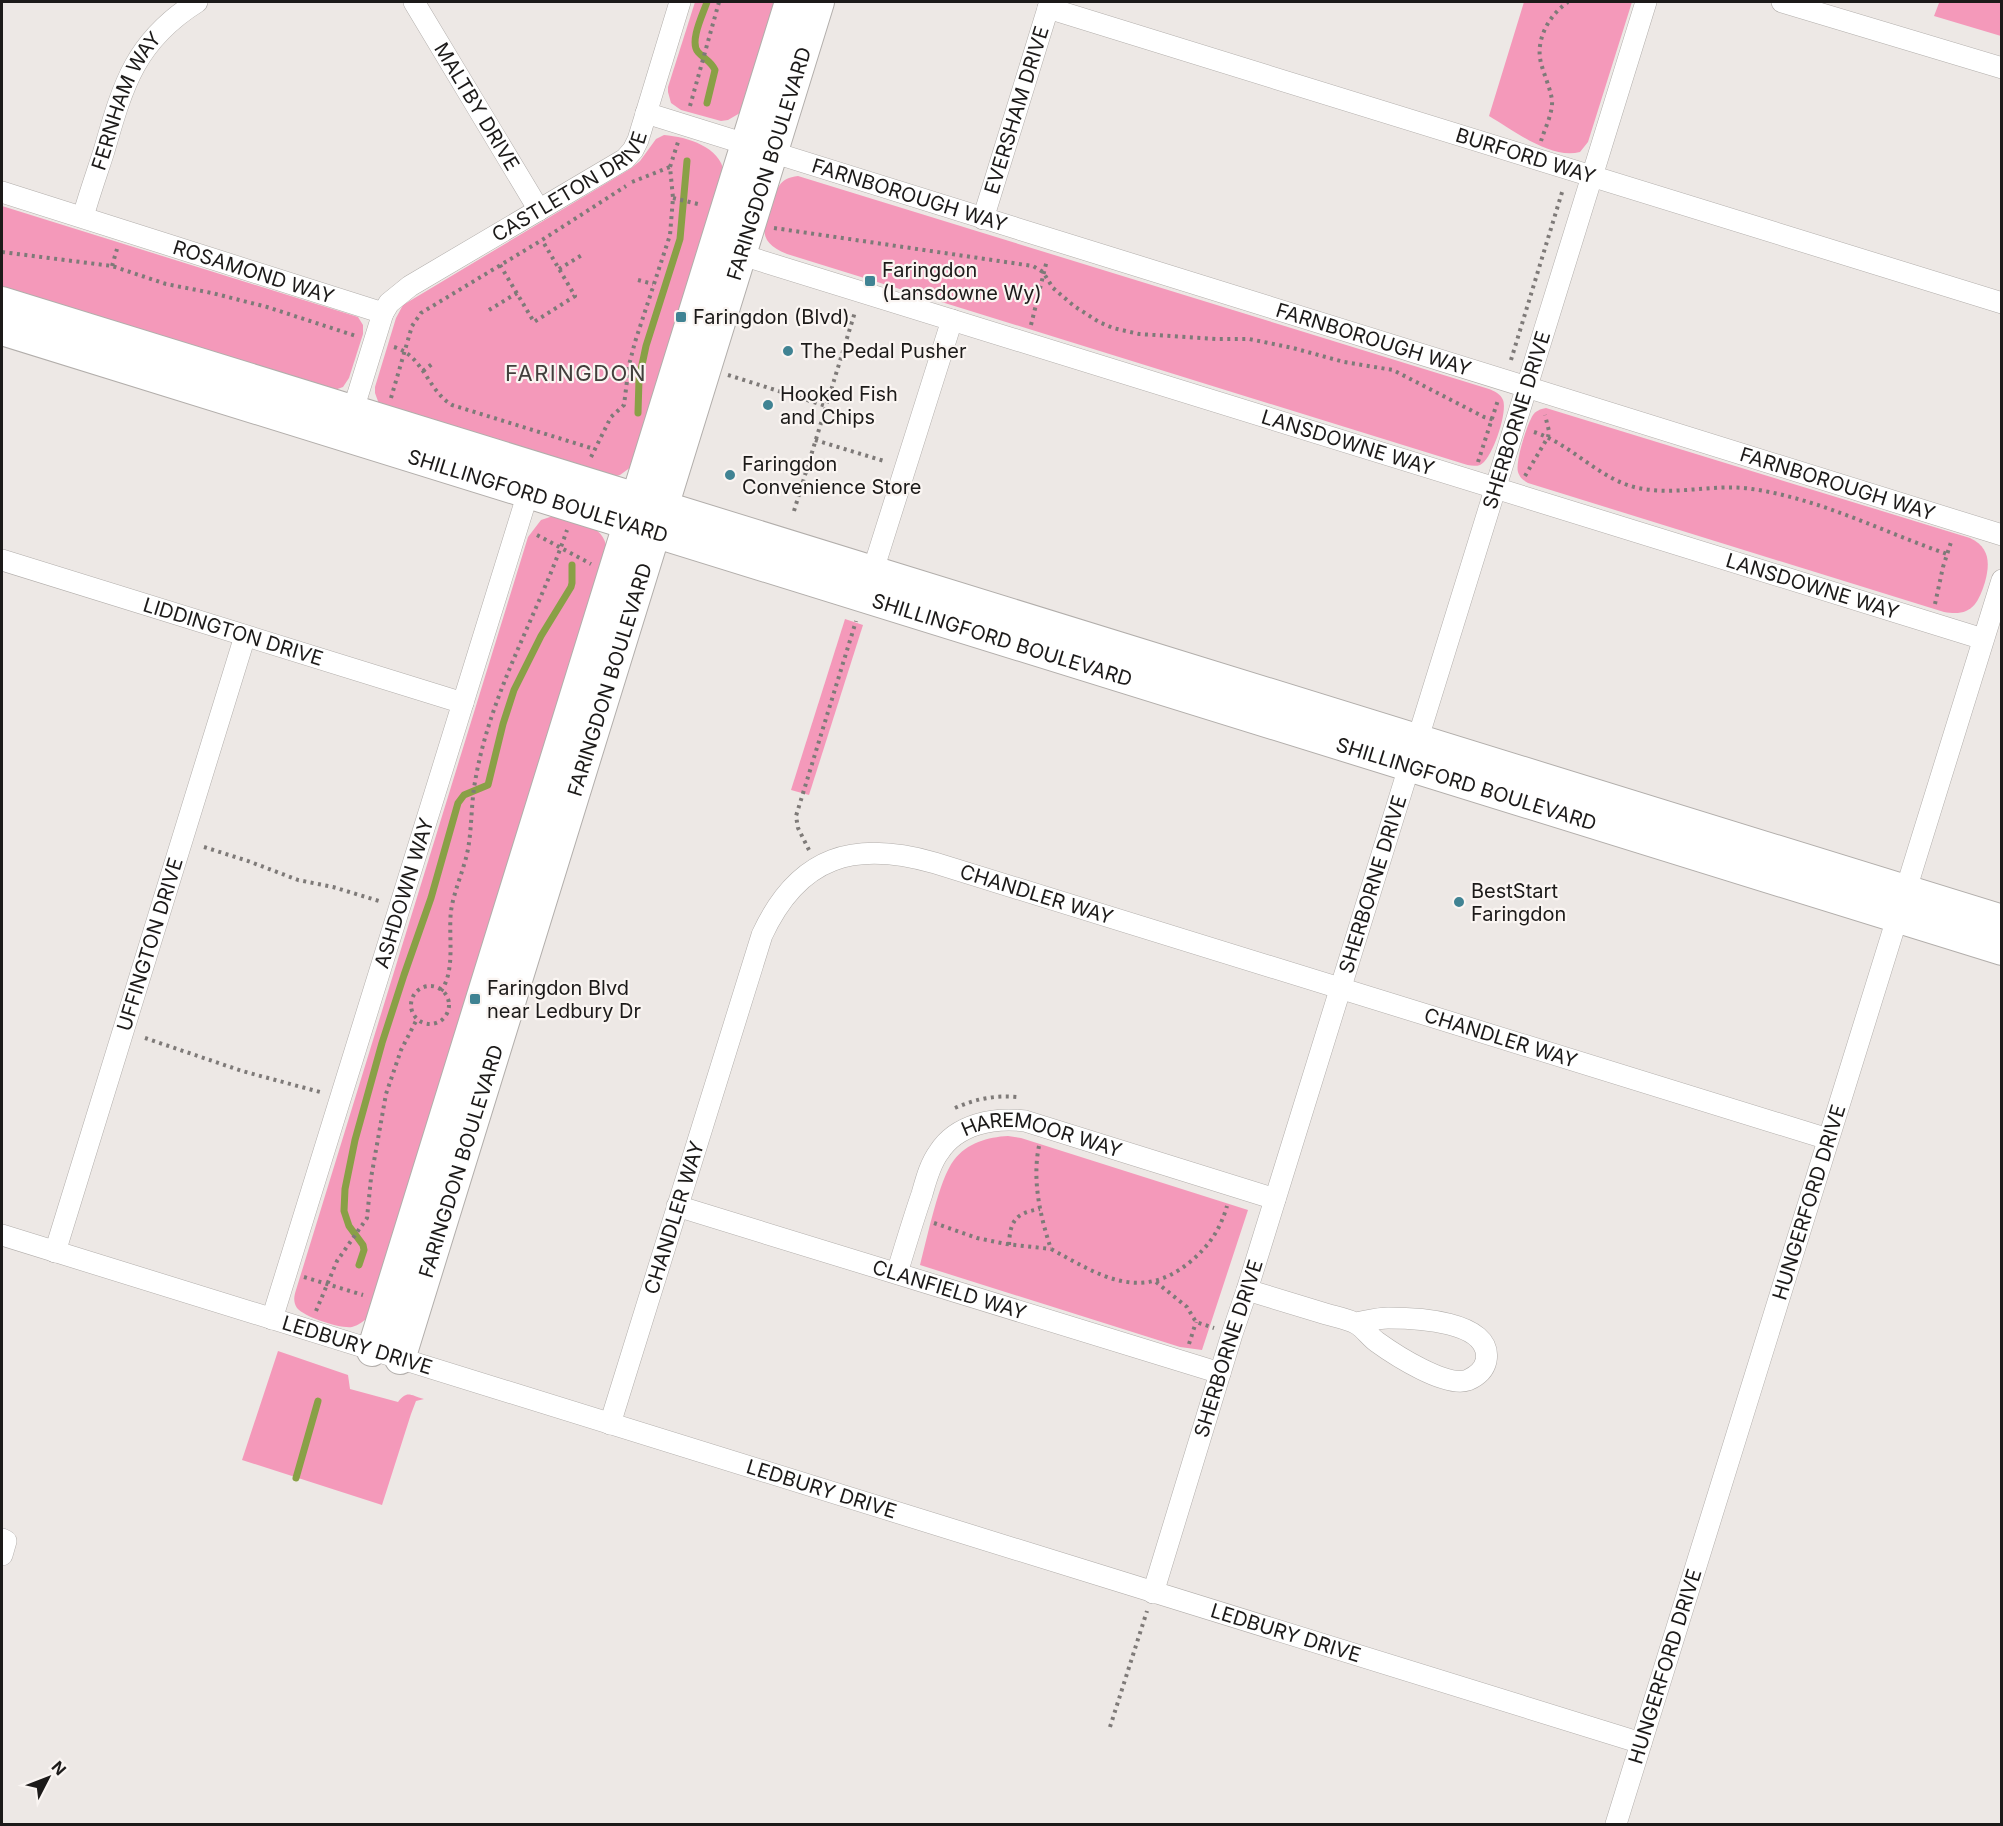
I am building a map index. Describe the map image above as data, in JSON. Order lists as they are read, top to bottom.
{
  "streets": {
    "street": [
      "FERNHAM WAY",
      "MALTBY DRIVE",
      "EVERSHAM DRIVE",
      "BURFORD WAY",
      "FARINGDON BOULEVARD",
      "CASTLETON DRIVE",
      "FARNBOROUGH WAY",
      "ROSAMOND WAY",
      "SHERBORNE DRIVE",
      "LANSDOWNE WAY",
      "SHILLINGFORD BOULEVARD",
      "LIDDINGTON DRIVE",
      "ASHDOWN WAY",
      "CHANDLER WAY",
      "UFFINGTON DRIVE",
      "HAREMOOR WAY",
      "HUNGERFORD DRIVE",
      "CLANFIELD WAY",
      "LEDBURY DRIVE"
    ]
  },
  "crossings": [
    ["FERNHAM WAY", "ROSAMOND WAY"],
    ["MALTBY DRIVE", "CASTLETON DRIVE"],
    ["EVERSHAM DRIVE", "BURFORD WAY"],
    ["EVERSHAM DRIVE", "FARNBOROUGH WAY"],
    ["BURFORD WAY", "SHERBORNE DRIVE"],
    ["FARINGDON BOULEVARD", "FARNBOROUGH WAY"],
    ["FARINGDON BOULEVARD", "LANSDOWNE WAY"],
    ["FARINGDON BOULEVARD", "SHILLINGFORD BOULEVARD"],
    ["FARINGDON BOULEVARD", "LEDBURY DRIVE"],
    ["CASTLETON DRIVE", "FARNBOROUGH WAY"],
    ["CASTLETON DRIVE", "ROSAMOND WAY"],
    ["FARNBOROUGH WAY", "SHERBORNE DRIVE"],
    ["SHERBORNE DRIVE", "LANSDOWNE WAY"],
    ["SHERBORNE DRIVE", "SHILLINGFORD BOULEVARD"],
    ["SHERBORNE DRIVE", "CHANDLER WAY"],
    ["SHERBORNE DRIVE", "HAREMOOR WAY"],
    ["SHERBORNE DRIVE", "CLANFIELD WAY"],
    ["SHERBORNE DRIVE", "LEDBURY DRIVE"],
    ["LANSDOWNE WAY", "HUNGERFORD DRIVE"],
    ["SHILLINGFORD BOULEVARD", "ASHDOWN WAY"],
    ["SHILLINGFORD BOULEVARD", "HUNGERFORD DRIVE"],
    ["LIDDINGTON DRIVE", "ASHDOWN WAY"],
    ["LIDDINGTON DRIVE", "UFFINGTON DRIVE"],
    ["ASHDOWN WAY", "LEDBURY DRIVE"],
    ["CHANDLER WAY", "HUNGERFORD DRIVE"],
    ["CHANDLER WAY", "CLANFIELD WAY"],
    ["CHANDLER WAY", "LEDBURY DRIVE"],
    ["UFFINGTON DRIVE", "LEDBURY DRIVE"],
    ["HAREMOOR WAY", "CLANFIELD WAY"],
    ["HUNGERFORD DRIVE", "LEDBURY DRIVE"]
  ],
  "districts": ["FARINGDON"],
  "places": {
    "transit": ["Faringdon (Lansdowne Wy)", "Faringdon (Blvd)", "Faringdon Blvd near Ledbury Dr"],
    "other": [
      "The Pedal Pusher",
      "Hooked Fish and Chips",
      "Faringdon Convenience Store",
      "BestStart Faringdon"
    ]
  },
  "north": "top right"
}
